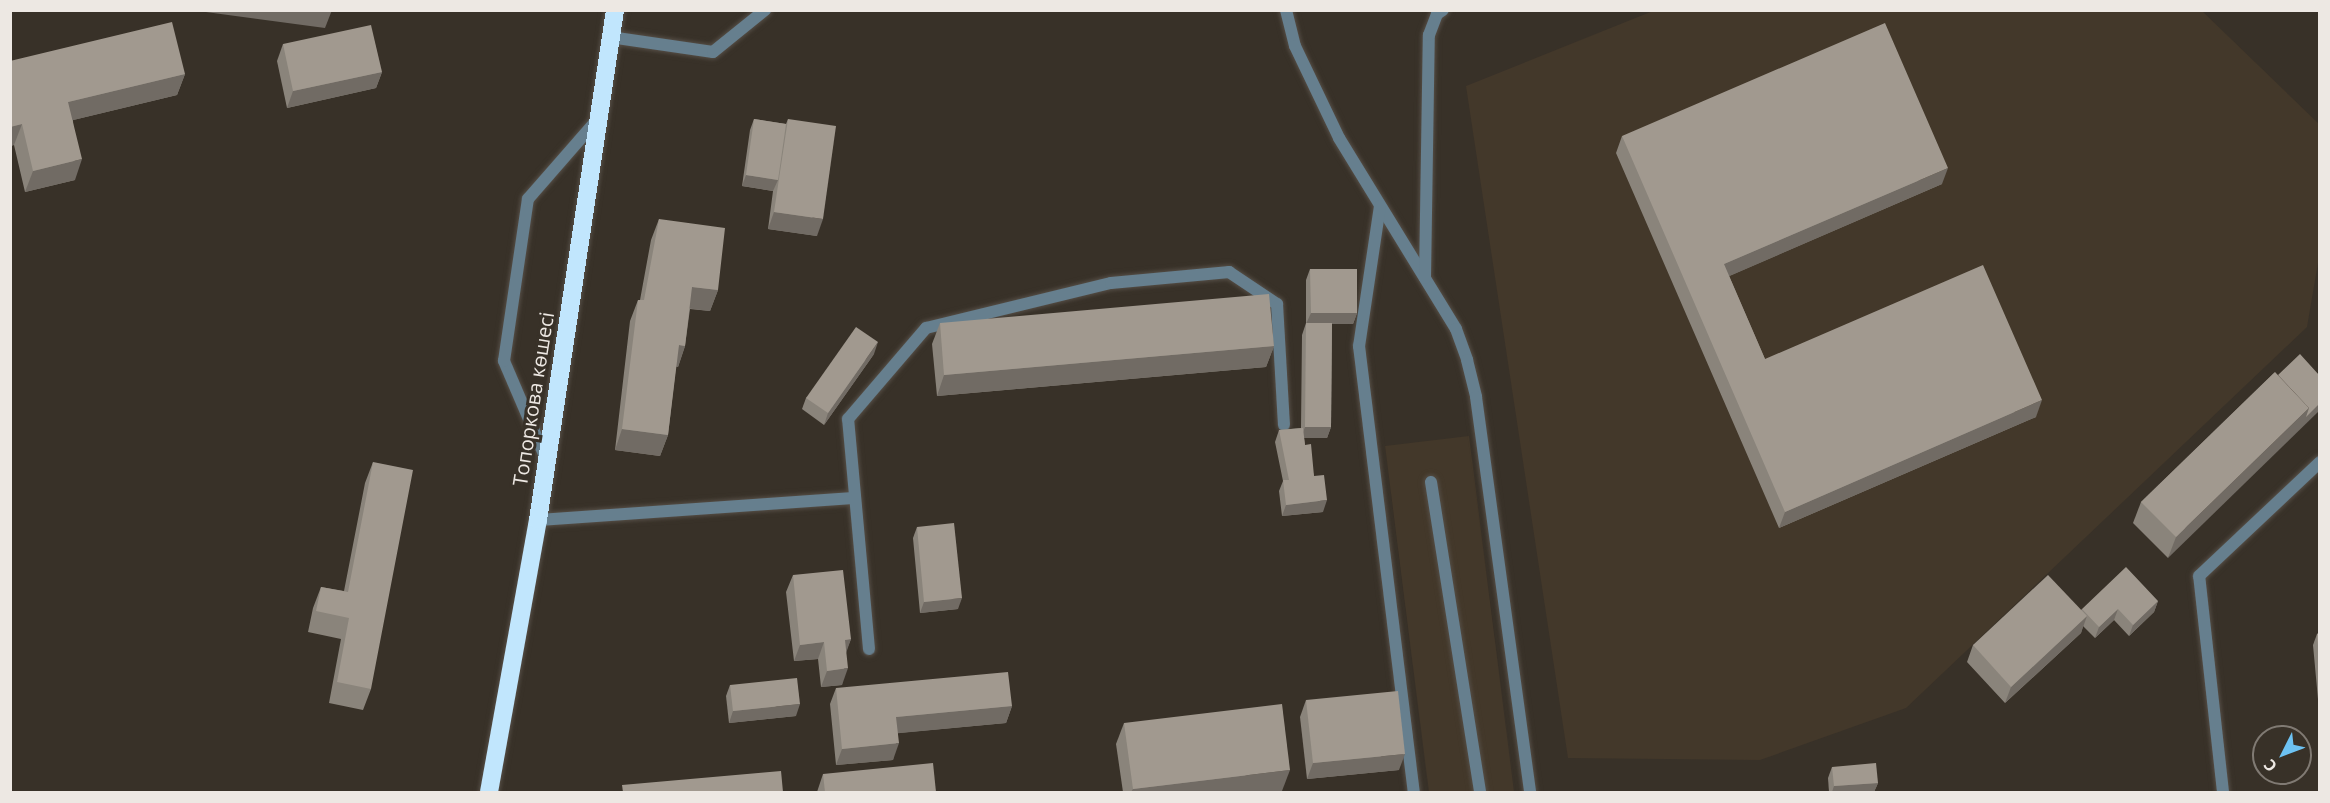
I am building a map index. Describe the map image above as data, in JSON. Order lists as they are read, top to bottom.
{
  "streets": {
    "highway": ["Топоркова көшесі"]
  },
  "north": "bottom left"
}
